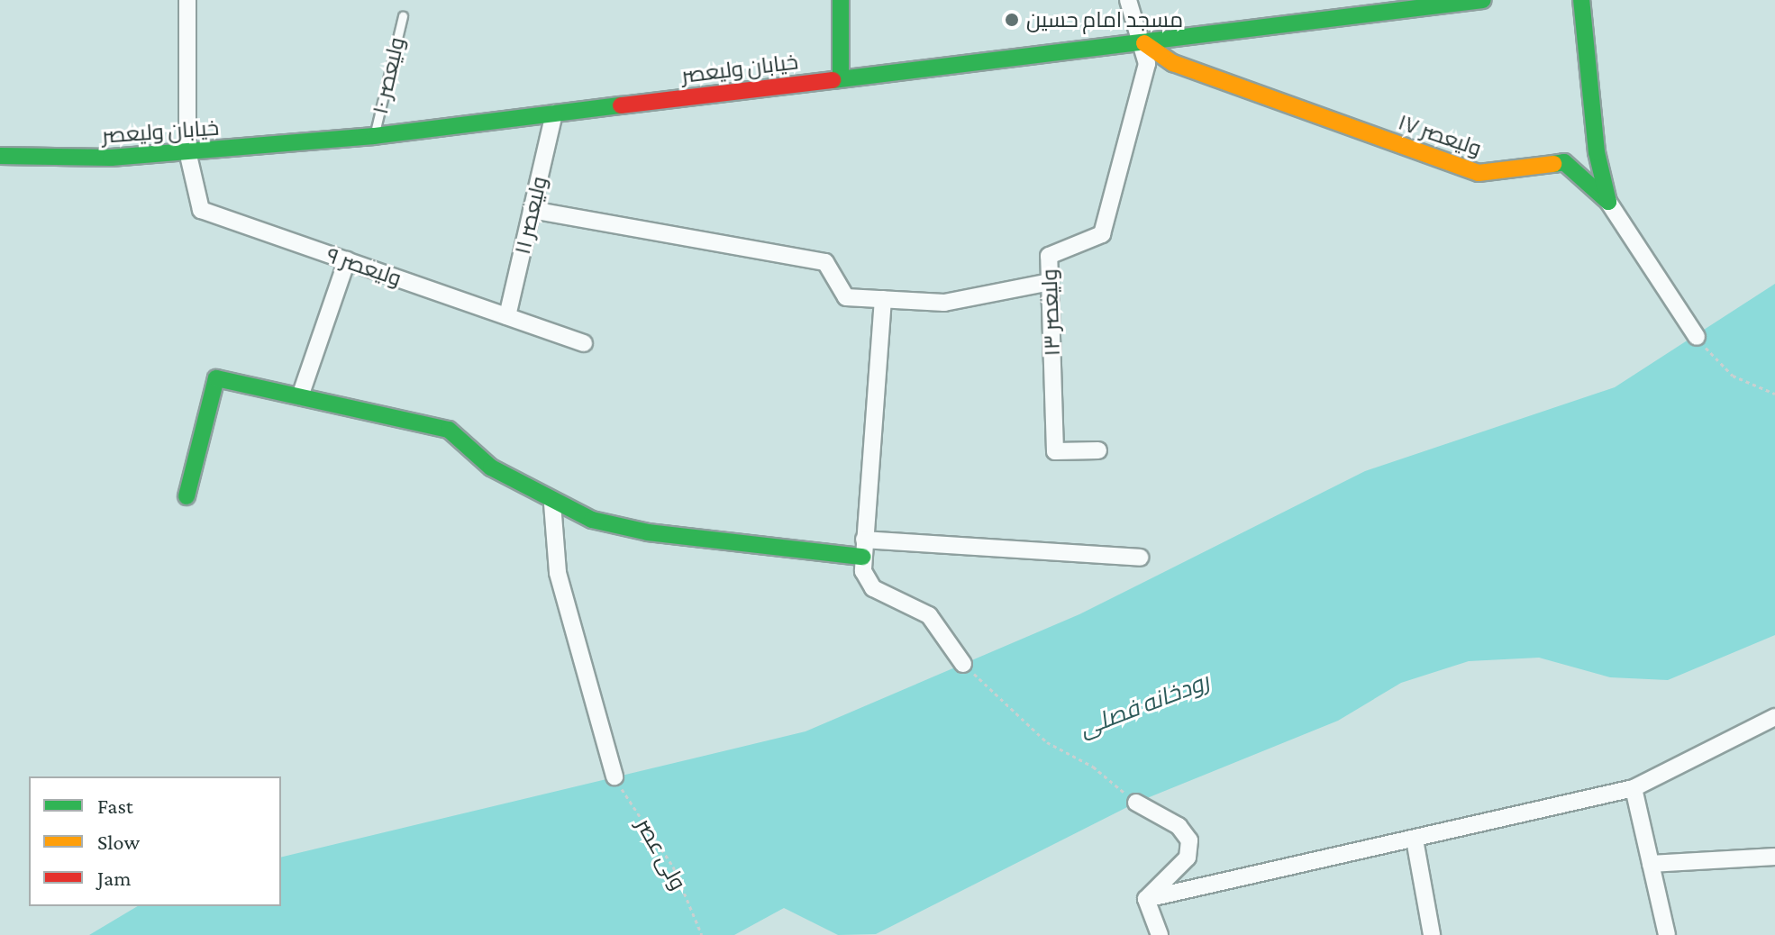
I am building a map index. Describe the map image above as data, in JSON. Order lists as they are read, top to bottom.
{
  "streets": {
    "street": [
      "خیابان ولیعصر",
      "ولیعصر ۱۷",
      "ولیعصر ۱۱",
      "ولیعصر ۹",
      "ولیعصر ۱۳"
    ],
    "lane": ["ولیعصر ۱۰"],
    "path": ["ولی عصر"]
  },
  "crossings": [
    ["خیابان ولیعصر", "ولیعصر ۱۰"],
    ["خیابان ولیعصر", "ولیعصر ۱۷"],
    ["خیابان ولیعصر", "ولیعصر ۱۱"],
    ["خیابان ولیعصر", "ولیعصر ۹"],
    ["خیابان ولیعصر", "ولیعصر ۱۳"],
    ["ولیعصر ۱۷", "ولیعصر ۱۳"],
    ["ولیعصر ۱۱", "ولیعصر ۹"]
  ],
  "water": ["رودخانه فصلی"],
  "places": ["مسجد امام حسین"],
  "legend": ["Fast", "Slow", "Jam"]
}
